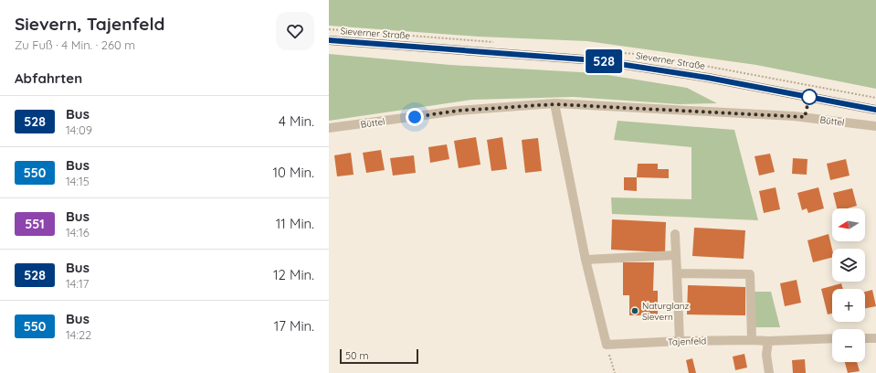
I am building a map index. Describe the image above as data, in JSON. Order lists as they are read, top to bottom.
{
  "streets": {
    "main road": ["Sieverner Straße"],
    "street": ["Büttel", "Tajenfeld"]
  },
  "places": ["Naturglanz Sievern"],
  "lines": ["bus line 528"],
  "scale_bar": "50 m",
  "north": "left",
  "page": {
    "heading": [
      ["Sievern, Tajenfeld", "Zu Fuß · 4 Min. · 260 m"],
      "Abfahrten"
    ],
    "on_map": "528",
    "list": [
      {
        "mark": "528",
        "name": "Bus",
        "note": "14:09",
        "value": "4 Min."
      },
      {
        "mark": "550",
        "name": "Bus",
        "note": "14:15",
        "value": "10 Min."
      },
      {
        "mark": "551",
        "name": "Bus",
        "note": "14:16",
        "value": "11 Min."
      },
      {
        "mark": "528",
        "name": "Bus",
        "note": "14:17",
        "value": "12 Min."
      },
      {
        "mark": "550",
        "name": "Bus",
        "note": "14:22",
        "value": "17 Min."
      }
    ],
    "map_buttons": ["+", "−"],
    "scale": "50 m"
  }
}
